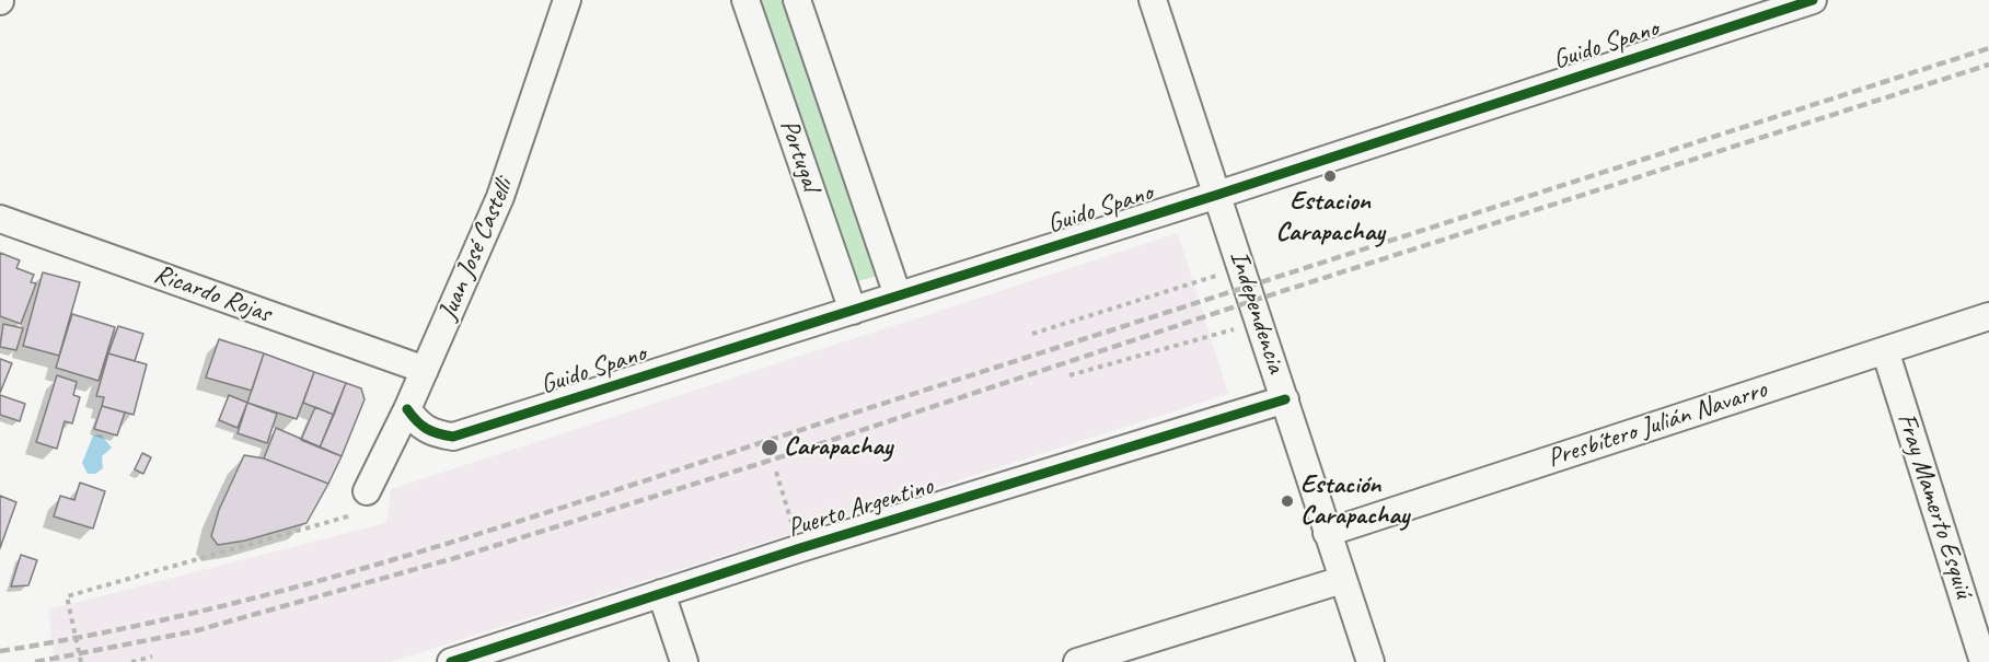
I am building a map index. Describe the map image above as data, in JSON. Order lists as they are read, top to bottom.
{
  "streets": {
    "street": [
      "Guido Spano",
      "Portugal",
      "Juan José Castelli",
      "Ricardo Rojas",
      "Independencia",
      "Presbítero Julián Navarro",
      "Fray Mamerto Esquiú",
      "Puerto Argentino"
    ]
  },
  "crossings": [
    ["Guido Spano", "Portugal"],
    ["Guido Spano", "Juan José Castelli"],
    ["Guido Spano", "Independencia"],
    ["Juan José Castelli", "Ricardo Rojas"],
    ["Independencia", "Presbítero Julián Navarro"],
    ["Independencia", "Puerto Argentino"],
    ["Presbítero Julián Navarro", "Fray Mamerto Esquiú"]
  ],
  "places": ["Estacion Carapachay", "Carapachay", "Estación Carapachay"]
}
